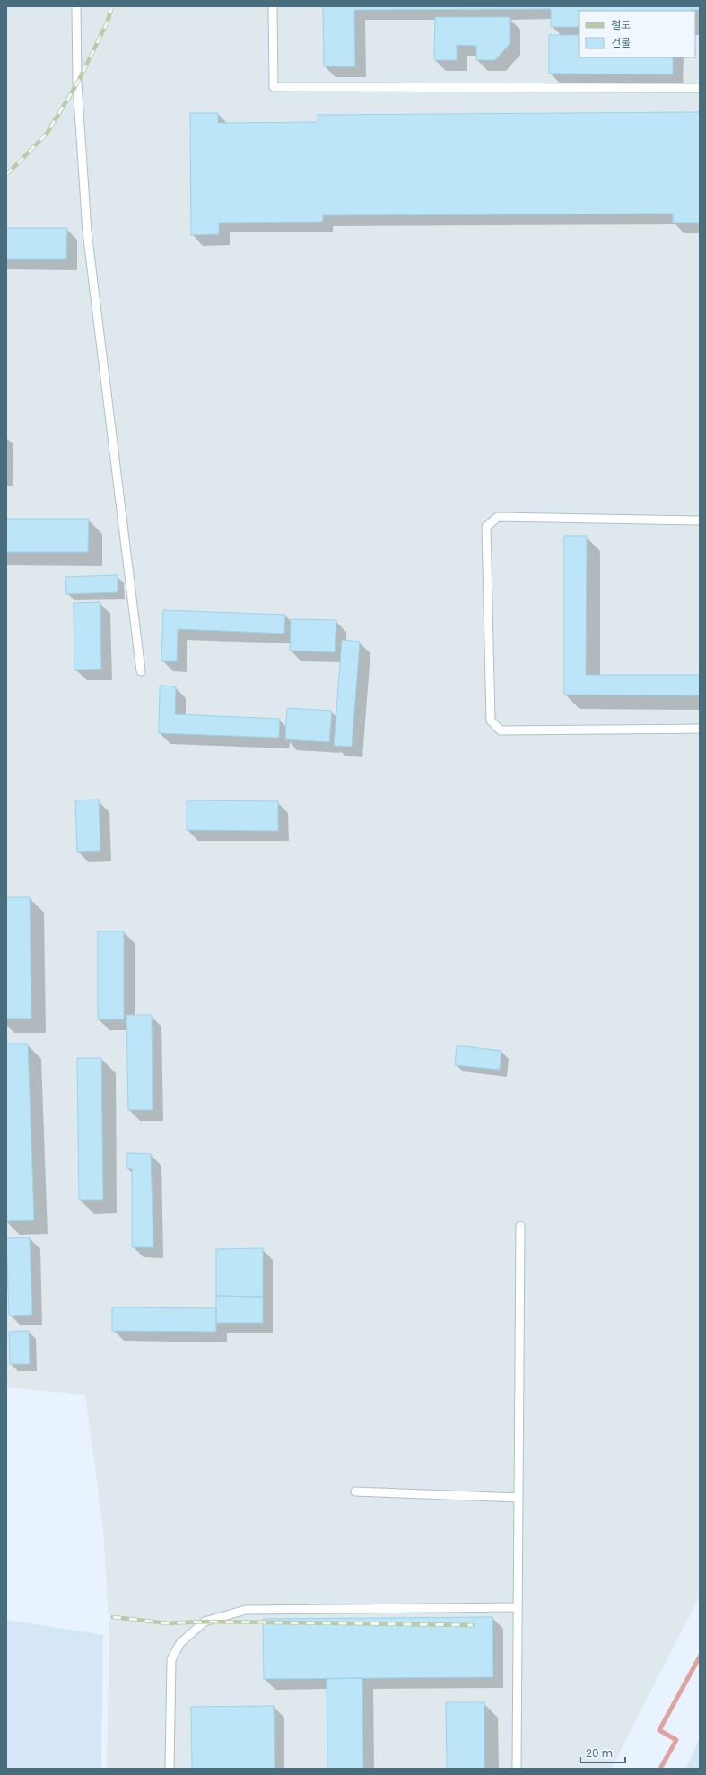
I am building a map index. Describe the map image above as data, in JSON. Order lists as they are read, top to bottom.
{
  "legend": ["철도", "건물"],
  "scale_bar": "20 m"
}
